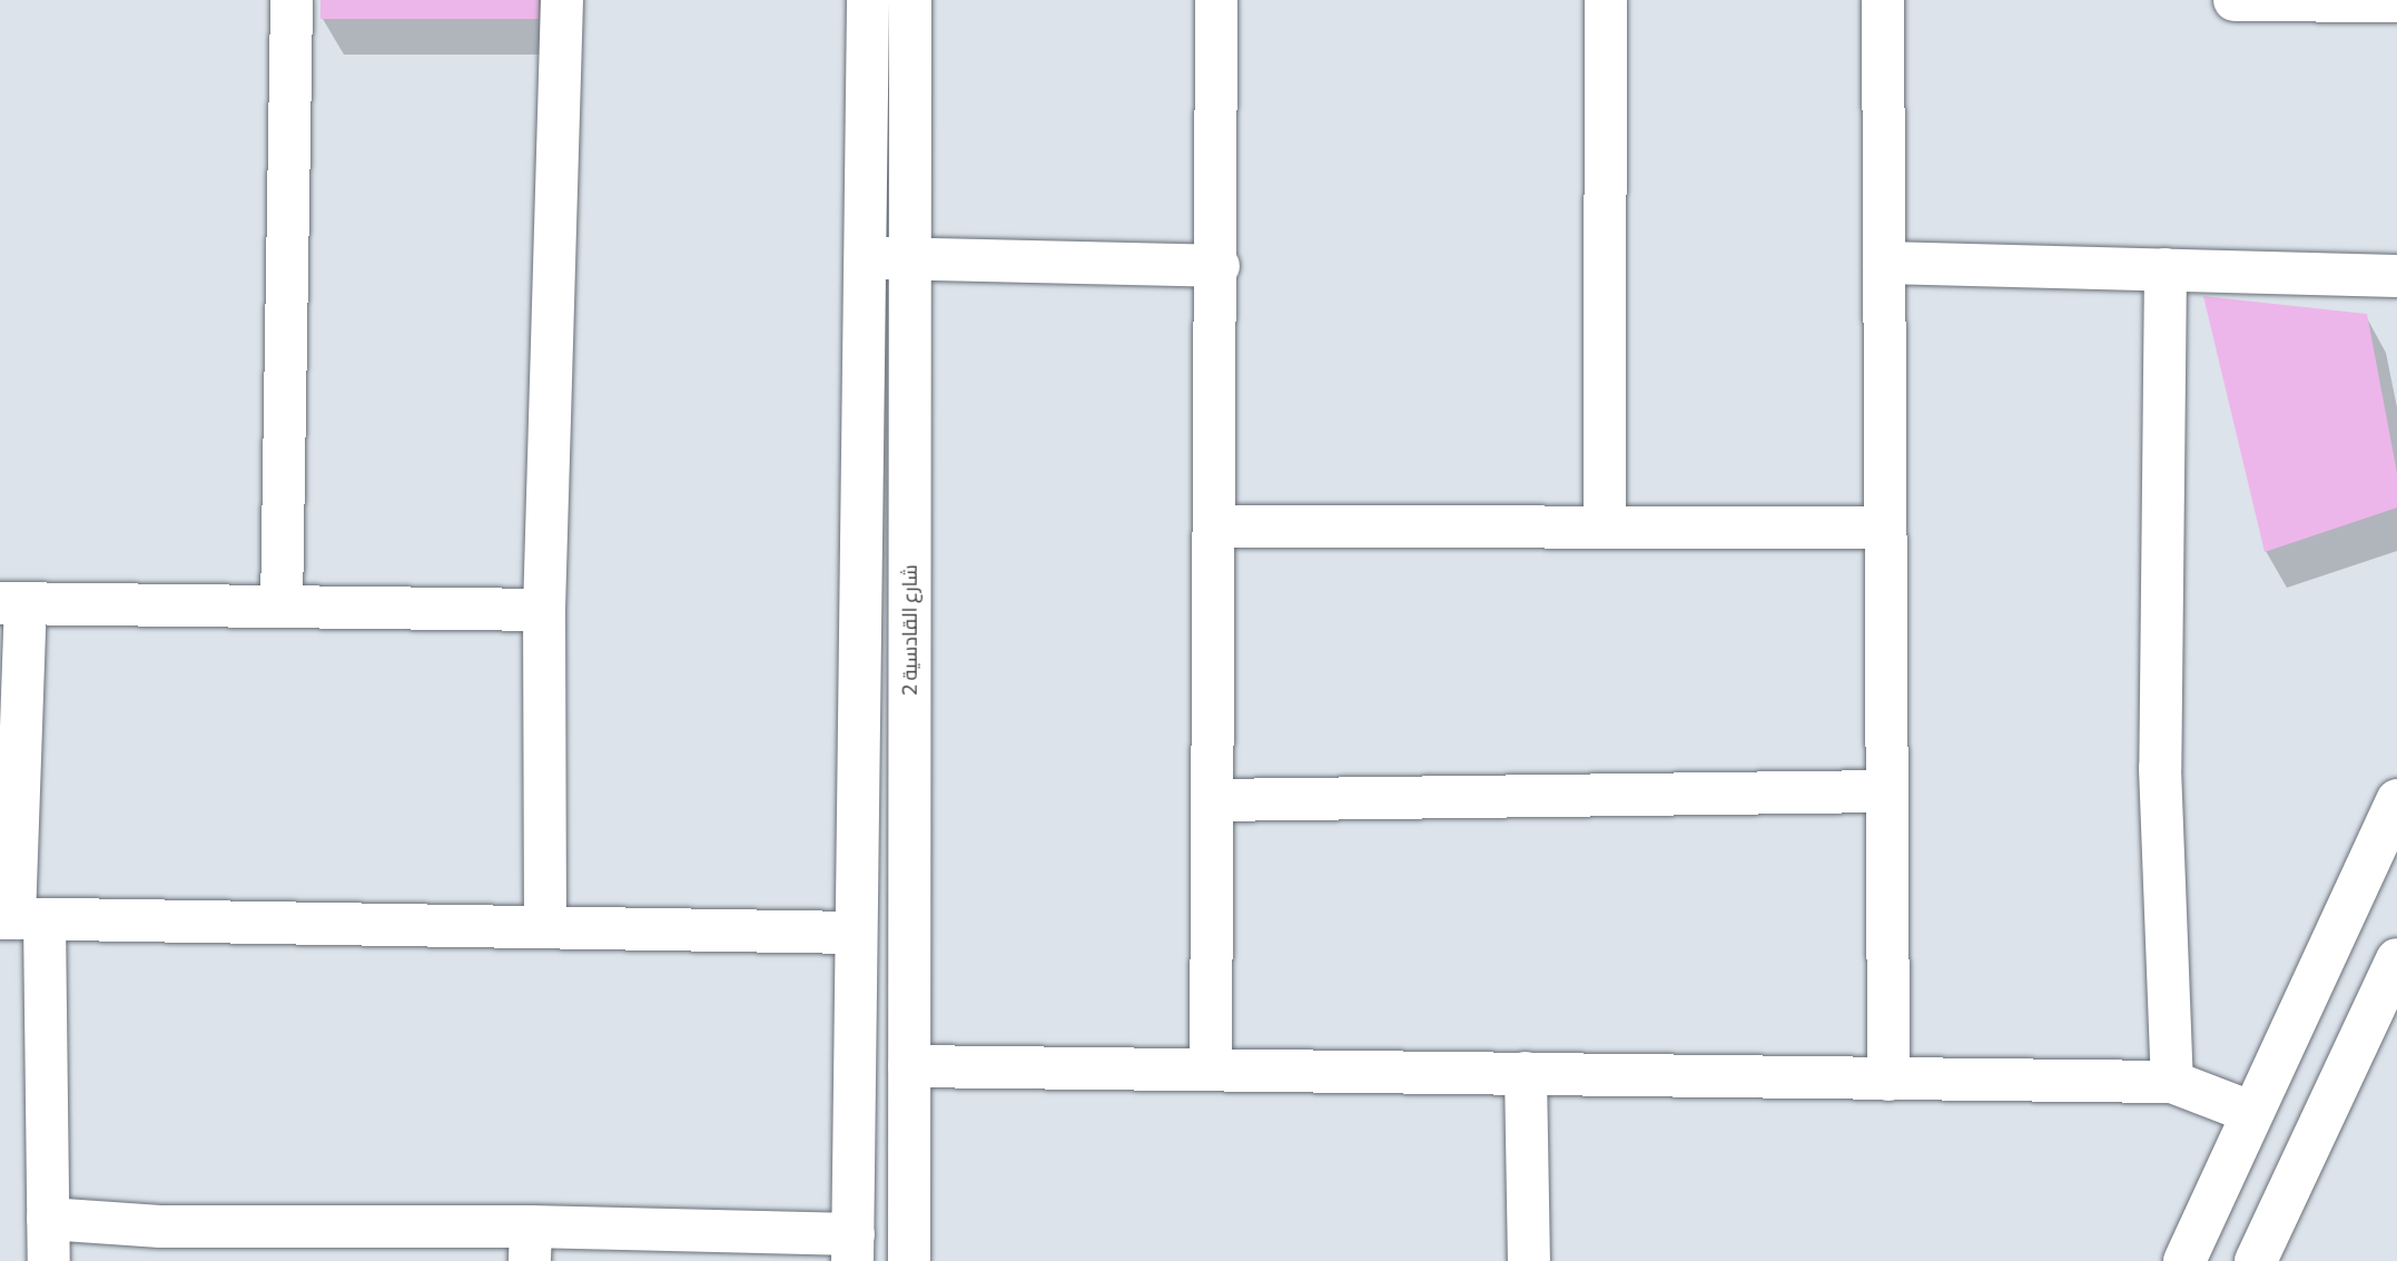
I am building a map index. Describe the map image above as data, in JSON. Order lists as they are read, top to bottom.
{
  "streets": {
    "street": ["شارع القادسية 2"]
  }
}
